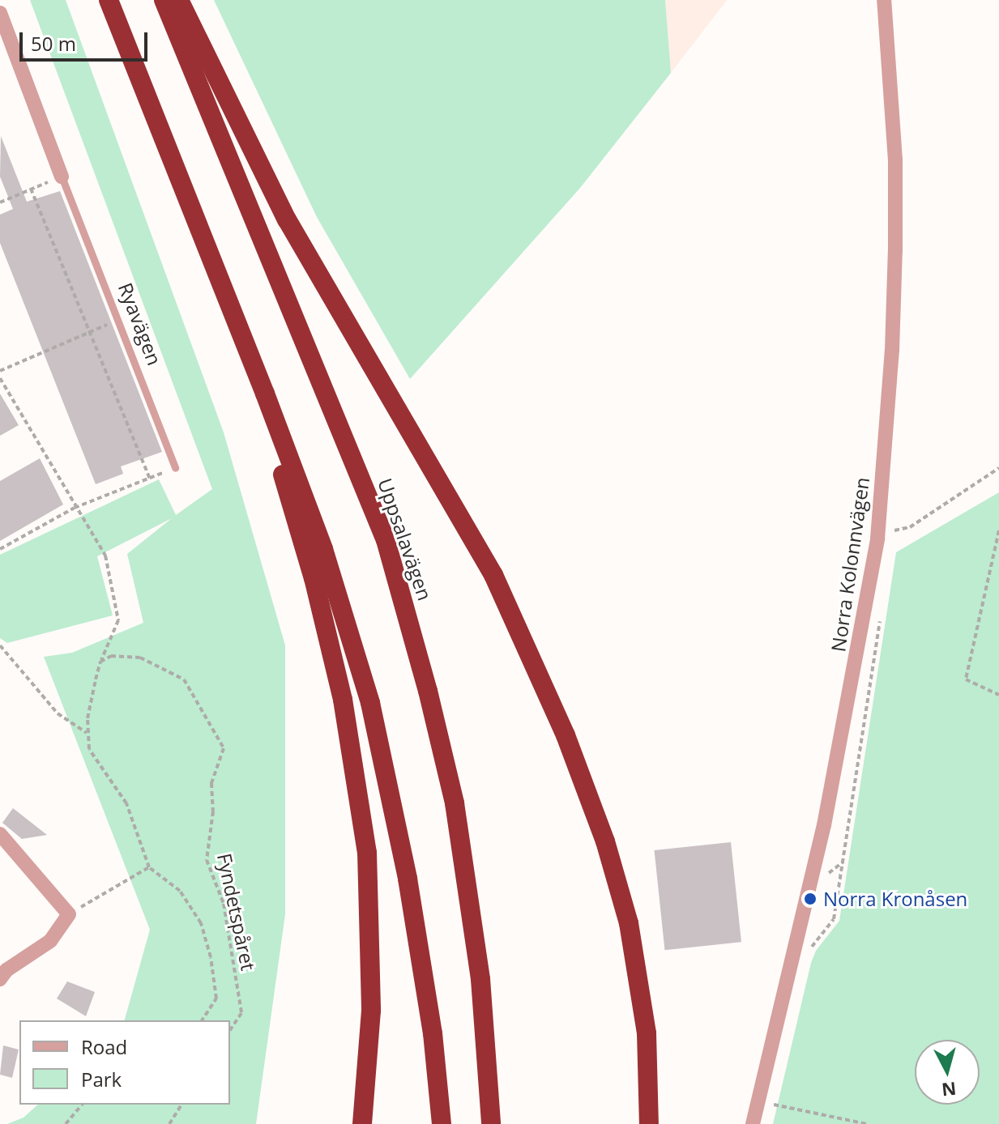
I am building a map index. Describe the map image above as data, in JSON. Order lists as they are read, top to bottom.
{
  "streets": {
    "highway": ["Uppsalavägen"],
    "street": ["Ryavägen", "Norra Kolonnvägen"],
    "path": ["Fyndetspåret"]
  },
  "places": ["Norra Kronåsen"],
  "legend": ["Road", "Park"],
  "scale_bar": "50 m",
  "north": "bottom"
}
